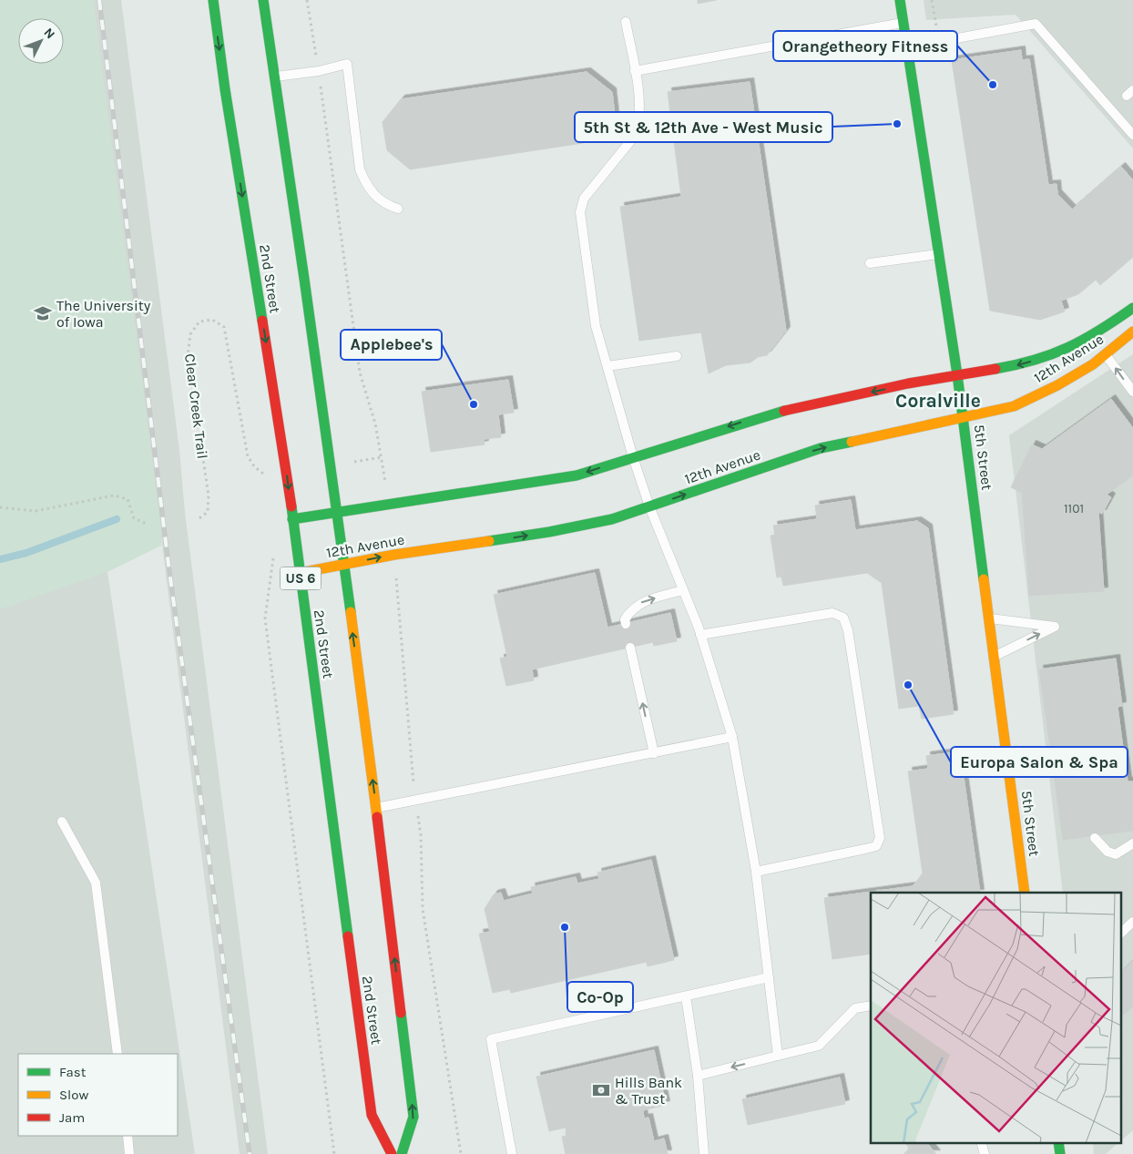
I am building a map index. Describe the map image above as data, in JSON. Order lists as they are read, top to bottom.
{
  "streets": {
    "main road": [
      "2nd Street",
      "12th Avenue",
      "5th Street",
      "US 6"
    ],
    "path": ["Clear Creek Trail"]
  },
  "crossings": [
    ["2nd Street", "12th Avenue"],
    ["12th Avenue", "5th Street"]
  ],
  "districts": ["Coralville"],
  "places": {
    "other": [
      "Orangetheory Fitness",
      "5th St & 12th Ave - West Music",
      "Applebee's",
      "Europa Salon & Spa",
      "Co-Op"
    ],
    "school or university": ["The University of Iowa"],
    "bank": ["Hills Bank & Trust"]
  },
  "house_numbers": ["1101"],
  "legend": ["Fast", "Slow", "Jam"],
  "north": "top right"
}
